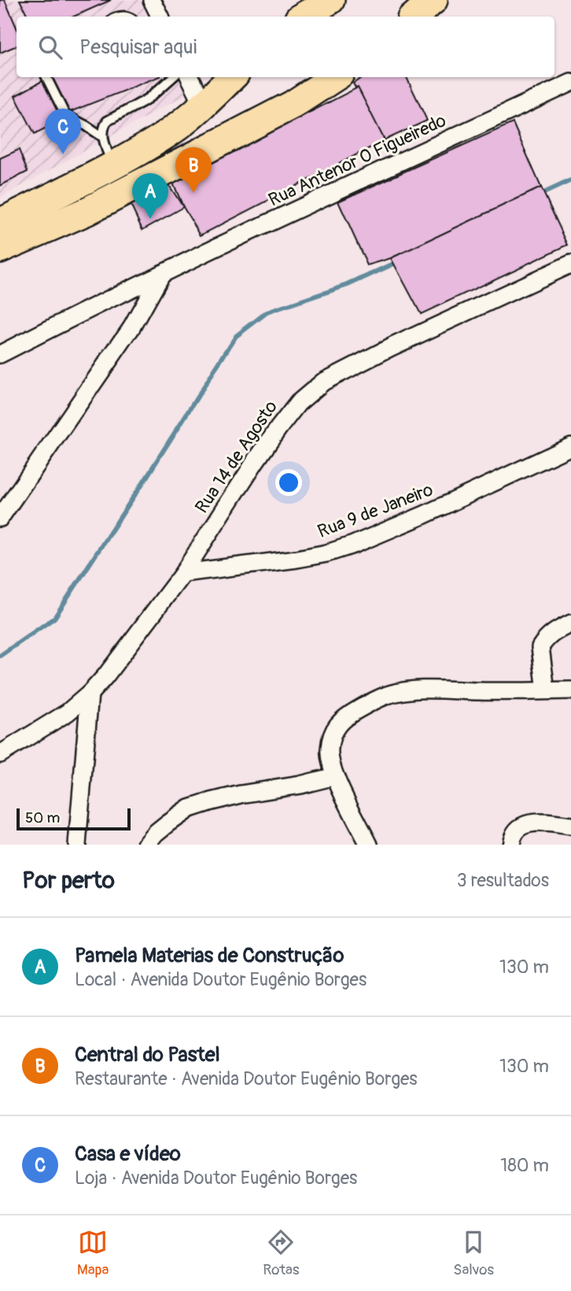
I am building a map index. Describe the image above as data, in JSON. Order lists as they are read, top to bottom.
{
  "streets": {
    "street": ["Rua Antenor O Figueiredo", "Rua 14 de Agosto", "Rua 9 de Janeiro"]
  },
  "crossings": [
    ["Rua 14 de Agosto", "Rua 9 de Janeiro"]
  ],
  "scale_bar": "50 m",
  "page": {
    "search": "Pesquisar aqui",
    "pins": ["C", "B", "A"],
    "scale": "50 m",
    "heading": ["Por perto", "3 resultados"],
    "list": [
      {
        "mark": "A",
        "name": "Pamela Materias de Construção",
        "note": "Local · Avenida Doutor Eugênio Borges",
        "value": "130 m"
      },
      {
        "mark": "B",
        "name": "Central do Pastel",
        "note": "Restaurante · Avenida Doutor Eugênio Borges",
        "value": "130 m"
      },
      {
        "mark": "C",
        "name": "Casa e vídeo",
        "note": "Loja · Avenida Doutor Eugênio Borges",
        "value": "180 m"
      }
    ],
    "nav": ["Mapa", "Rotas", "Salvos"]
  }
}
